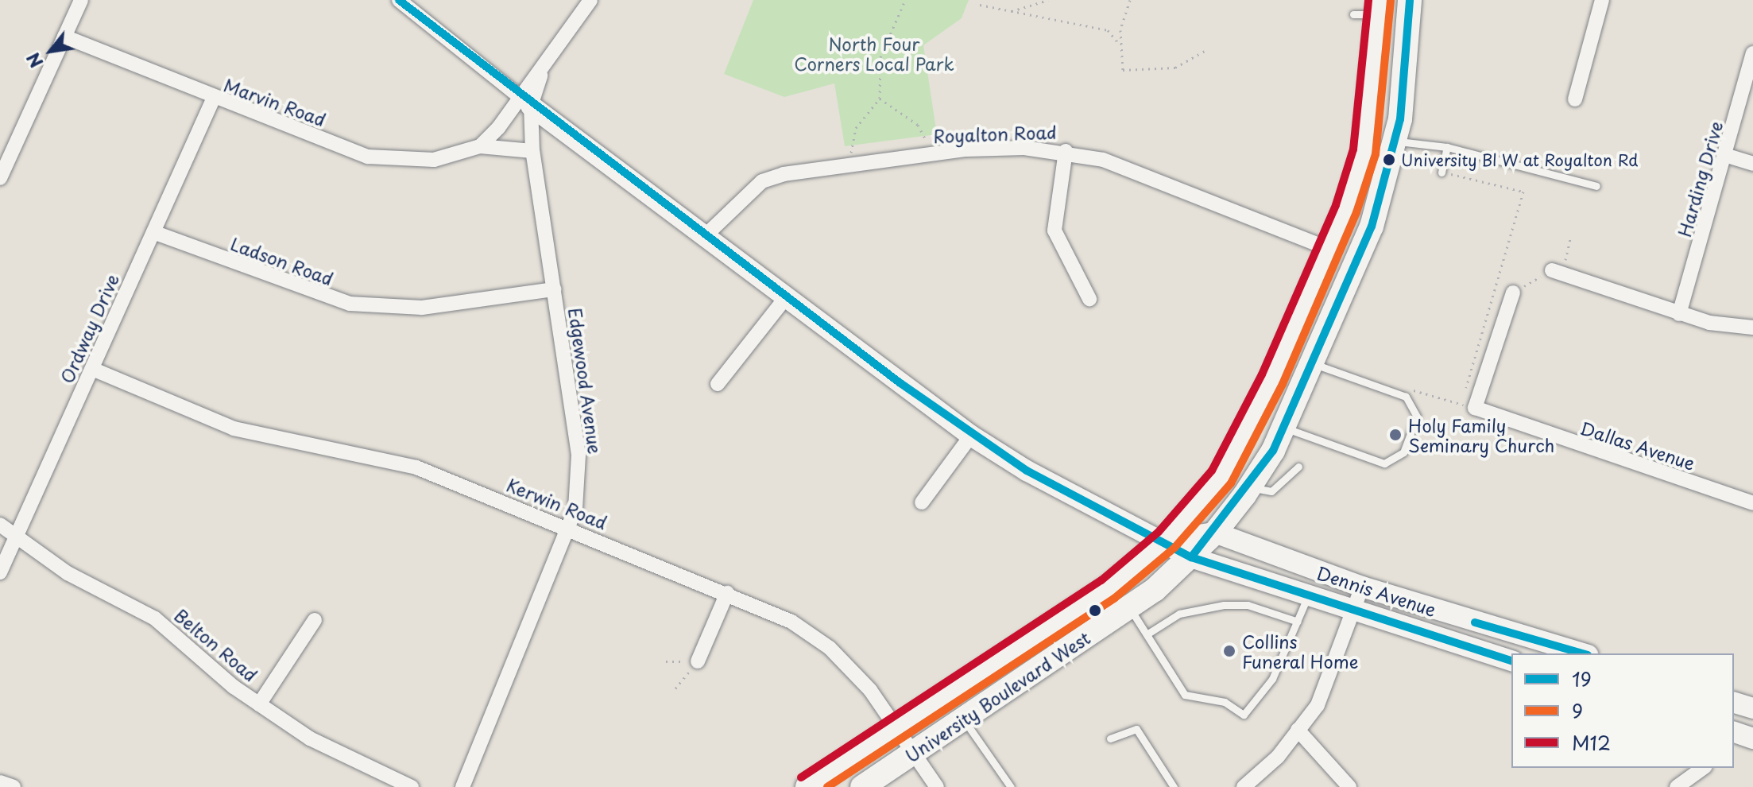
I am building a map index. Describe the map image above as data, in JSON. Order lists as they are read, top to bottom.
{
  "streets": {
    "main road": ["University Boulevard West"],
    "street": [
      "Marvin Road",
      "Royalton Road",
      "Harding Drive",
      "Ladson Road",
      "Ordway Drive",
      "Edgewood Avenue",
      "Dallas Avenue",
      "Kerwin Road",
      "Dennis Avenue",
      "Belton Road"
    ]
  },
  "crossings": [
    ["Marvin Road", "Ordway Drive"],
    ["Marvin Road", "Edgewood Avenue"],
    ["Royalton Road", "Dennis Avenue"],
    ["Royalton Road", "University Boulevard West"],
    ["Ladson Road", "Ordway Drive"],
    ["Ladson Road", "Edgewood Avenue"],
    ["Ordway Drive", "Kerwin Road"],
    ["Ordway Drive", "Belton Road"],
    ["Edgewood Avenue", "Kerwin Road"],
    ["Edgewood Avenue", "Dennis Avenue"],
    ["Kerwin Road", "University Boulevard West"],
    ["Dennis Avenue", "University Boulevard West"]
  ],
  "parks": ["North Four Corners Local Park"],
  "places": ["University Bl W at Royalton Rd", "Holy Family Seminary Church", "Collins Funeral Home"],
  "lines": ["transit line 19", "transit line M12", "transit line 9"],
  "legend": ["19", "9", "M12"],
  "north": "bottom left"
}
